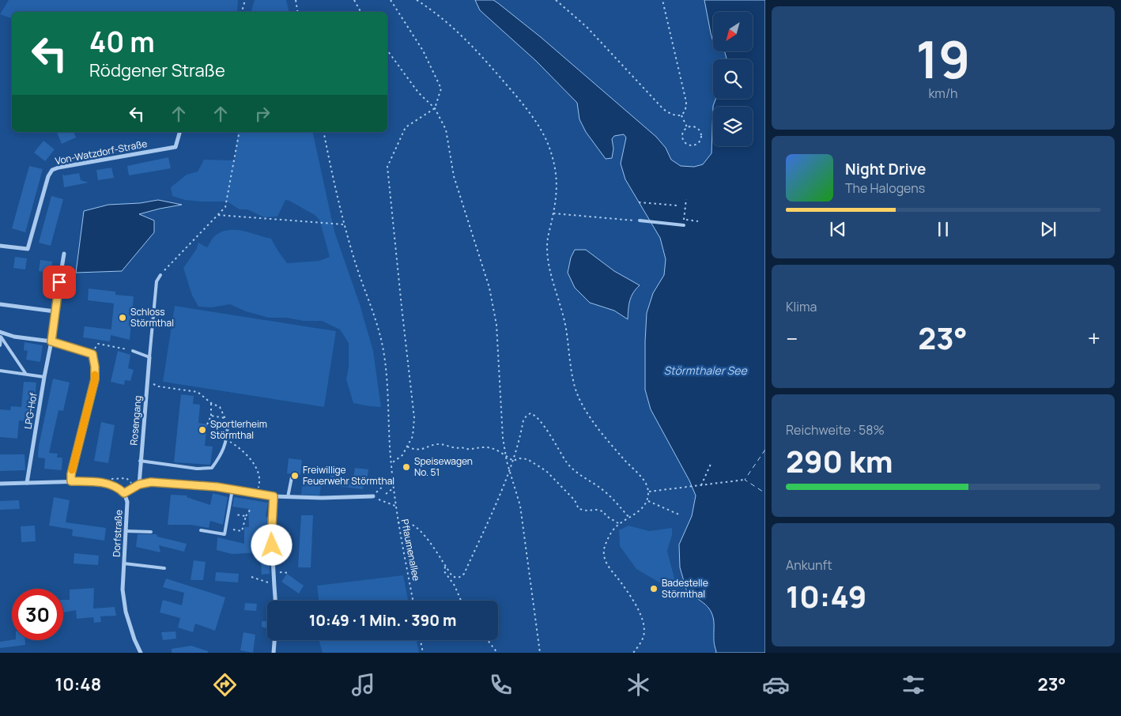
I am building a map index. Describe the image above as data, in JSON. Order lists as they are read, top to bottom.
{
  "streets": {
    "street": [
      "Von-Watzdorf-Straße",
      "LPG-Hof",
      "Rosengang",
      "Dorfstraße"
    ],
    "path": ["Pflaumenallee"]
  },
  "water": ["Störmthaler See"],
  "places": [
    "Schloss Störmthal",
    "Sportlerheim Störmthal",
    "Speisewagen No. 51",
    "Freiwillige Feuerwehr Störmthal",
    "Badestelle Störmthal"
  ],
  "north": "bottom left",
  "page": {
    "tile": [
      ["19", "km/h"],
      "Klima",
      ["Reichweite · 58%", "290 km"],
      ["Ankunft", "10:49"]
    ],
    "turn": ["40 m", "Rödgener Straße"],
    "song": ["Night Drive", "The Halogens"],
    "heat": ["−", "23°", "+"],
    "limit": "30",
    "trip": "10:49 · 1 Min. · 390 m",
    "tabs": ["10:48", "23°"]
  }
}
